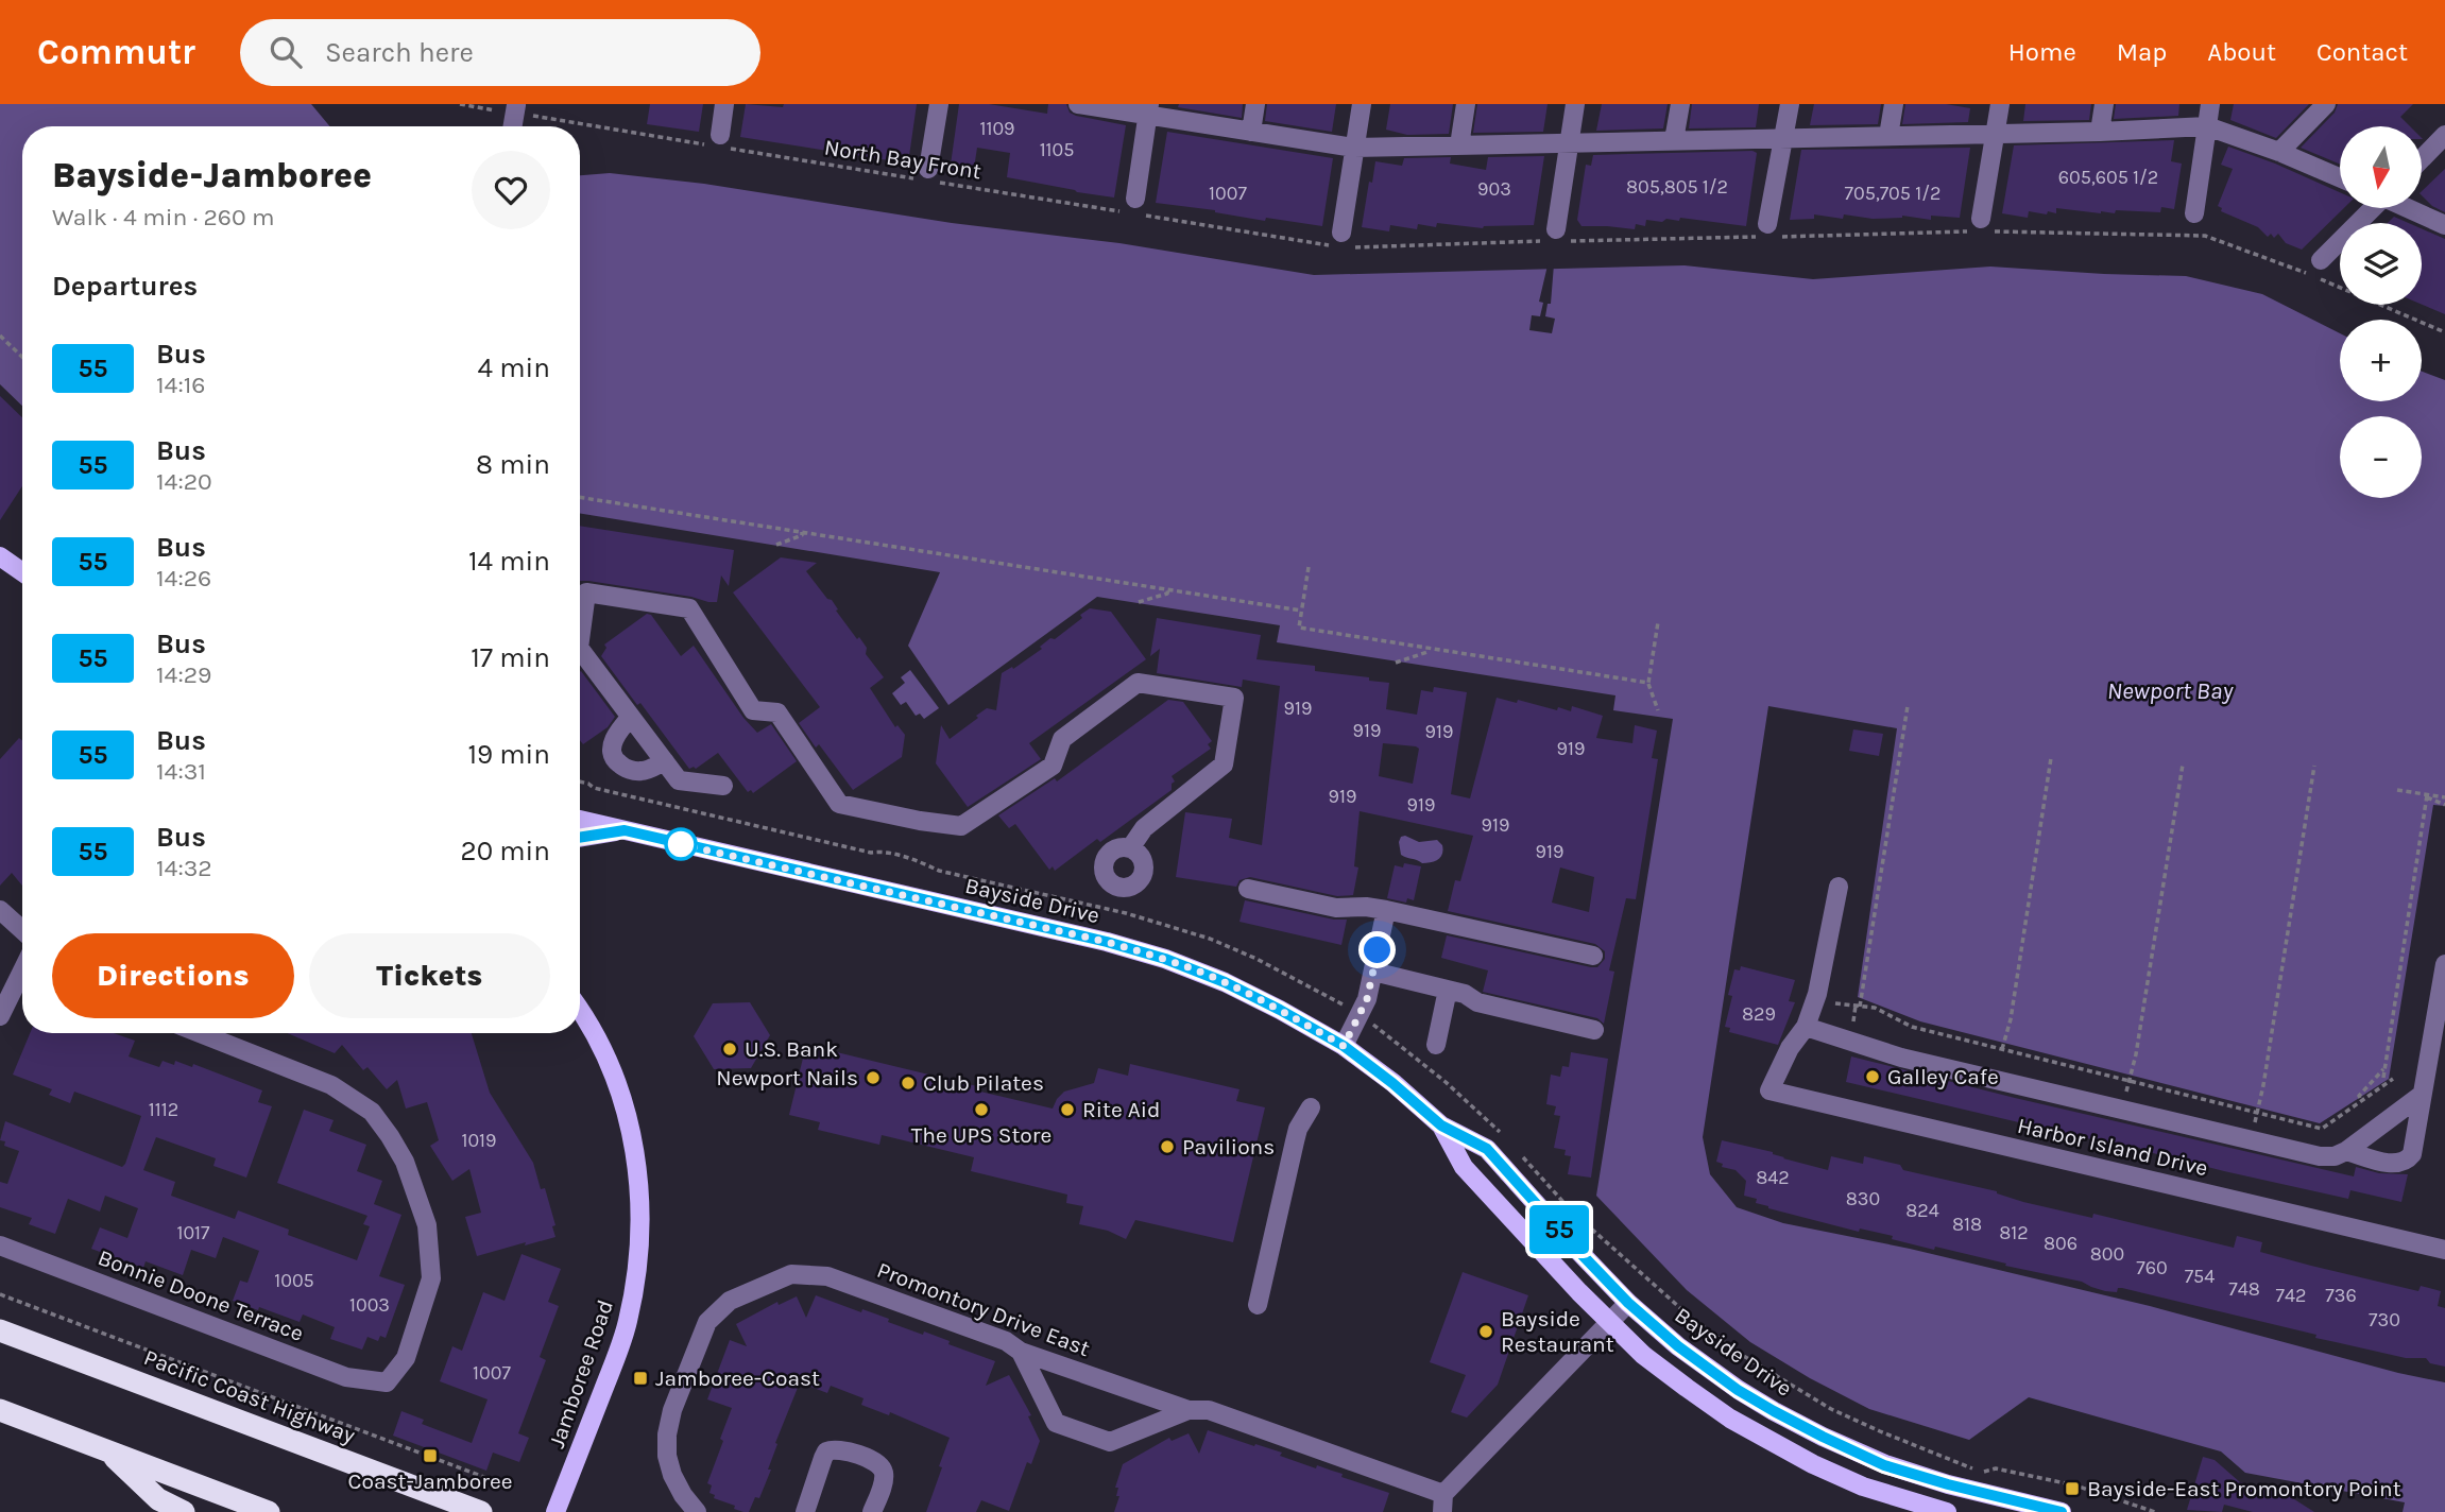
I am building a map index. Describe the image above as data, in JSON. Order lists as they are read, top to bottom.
{
  "streets": {
    "highway": ["Pacific Coast Highway"],
    "main road": ["Bayside Drive", "Jamboree Road"],
    "street": ["Harbor Island Drive", "Bonnie Doone Terrace", "Promontory Drive East"],
    "path": ["North Bay Front"]
  },
  "crossings": [
    ["Bayside Drive", "Promontory Drive East"]
  ],
  "water": ["Newport Bay"],
  "places": {
    "other": [
      "U.S. Bank",
      "Galley Cafe",
      "Newport Nails",
      "Club Pilates",
      "The UPS Store",
      "Rite Aid",
      "Pavilions",
      "Bayside Restaurant"
    ],
    "transit": ["Jamboree-Coast", "Coast-Jamboree", "Bayside-East Promontory Point"]
  },
  "lines": ["bus line 55"],
  "house_numbers": [
    "1109",
    "1105",
    "605,605 1/2",
    "805,805 1/2",
    "903",
    "1007",
    "705,705 1/2",
    "919",
    "919",
    "919",
    "919",
    "919",
    "919",
    "919",
    "919",
    "829",
    "1112",
    "1019",
    "842",
    "830",
    "824",
    "818",
    "1017",
    "812",
    "806",
    "800",
    "760",
    "754",
    "1005",
    "748",
    "742",
    "736",
    "1003",
    "730",
    "1007"
  ],
  "north": "bottom",
  "page": {
    "header": "Commutr",
    "search": "Search here",
    "nav": [
      "Home",
      "Map",
      "About",
      "Contact"
    ],
    "on_map": "55",
    "map_buttons": ["+", "−"],
    "heading": [
      ["Bayside-Jamboree", "Walk · 4 min · 260 m"],
      "Departures"
    ],
    "list": [
      {
        "mark": "55",
        "name": "Bus",
        "note": "14:16",
        "value": "4 min"
      },
      {
        "mark": "55",
        "name": "Bus",
        "note": "14:20",
        "value": "8 min"
      },
      {
        "mark": "55",
        "name": "Bus",
        "note": "14:26",
        "value": "14 min"
      },
      {
        "mark": "55",
        "name": "Bus",
        "note": "14:29",
        "value": "17 min"
      },
      {
        "mark": "55",
        "name": "Bus",
        "note": "14:31",
        "value": "19 min"
      },
      {
        "mark": "55",
        "name": "Bus",
        "note": "14:32",
        "value": "20 min"
      }
    ],
    "buttons": ["Directions", "Tickets"]
  }
}
